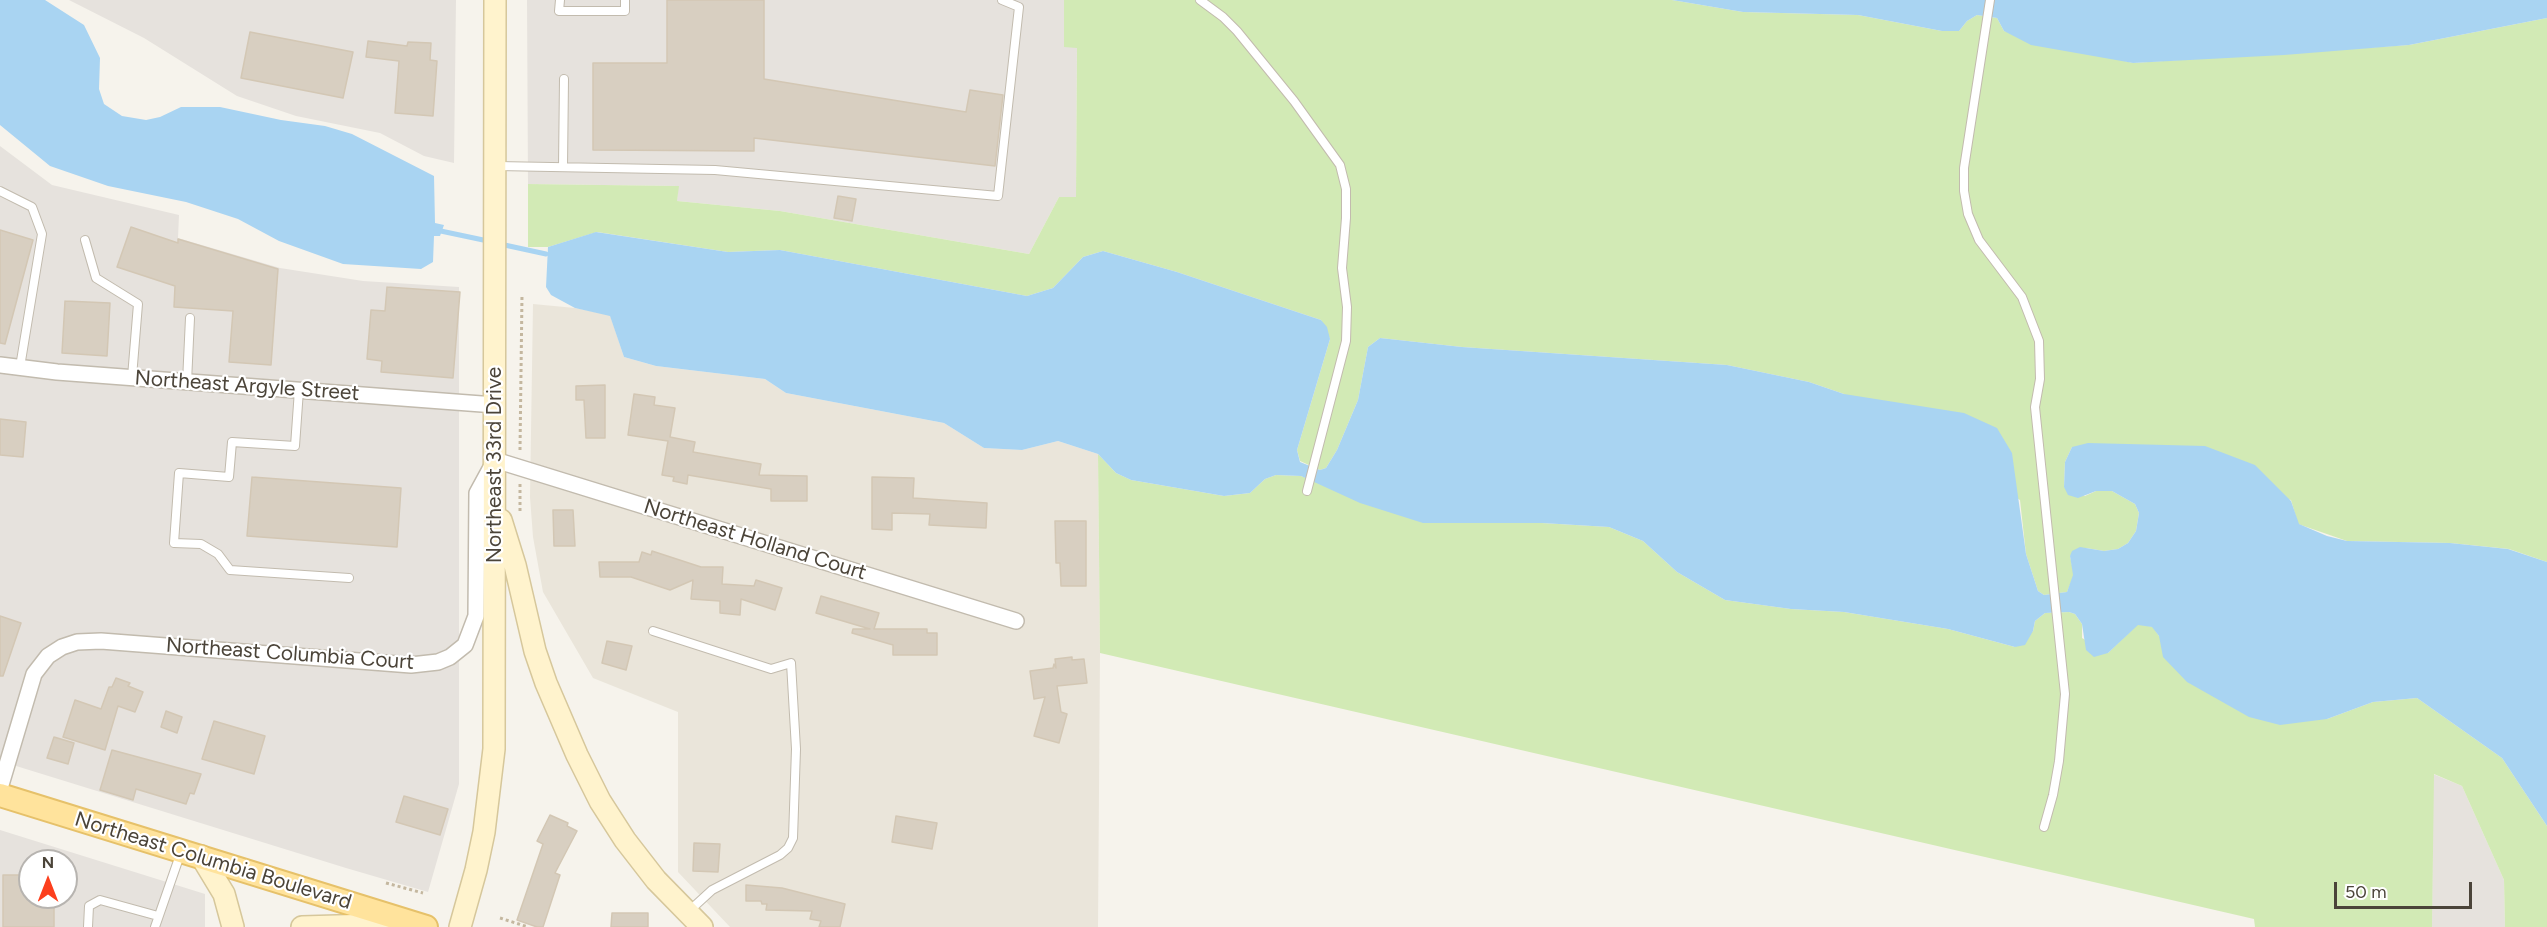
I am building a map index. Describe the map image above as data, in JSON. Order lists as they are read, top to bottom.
{
  "streets": {
    "main road": ["Northeast 33rd Drive", "Northeast Columbia Boulevard"],
    "street": ["Northeast Argyle Street", "Northeast Holland Court", "Northeast Columbia Court"]
  },
  "crossings": [
    ["Northeast Argyle Street", "Northeast 33rd Drive"],
    ["Northeast 33rd Drive", "Northeast Holland Court"],
    ["Northeast 33rd Drive", "Northeast Columbia Court"],
    ["Northeast Holland Court", "Northeast Columbia Court"]
  ],
  "scale_bar": "50 m",
  "north": "top"
}
